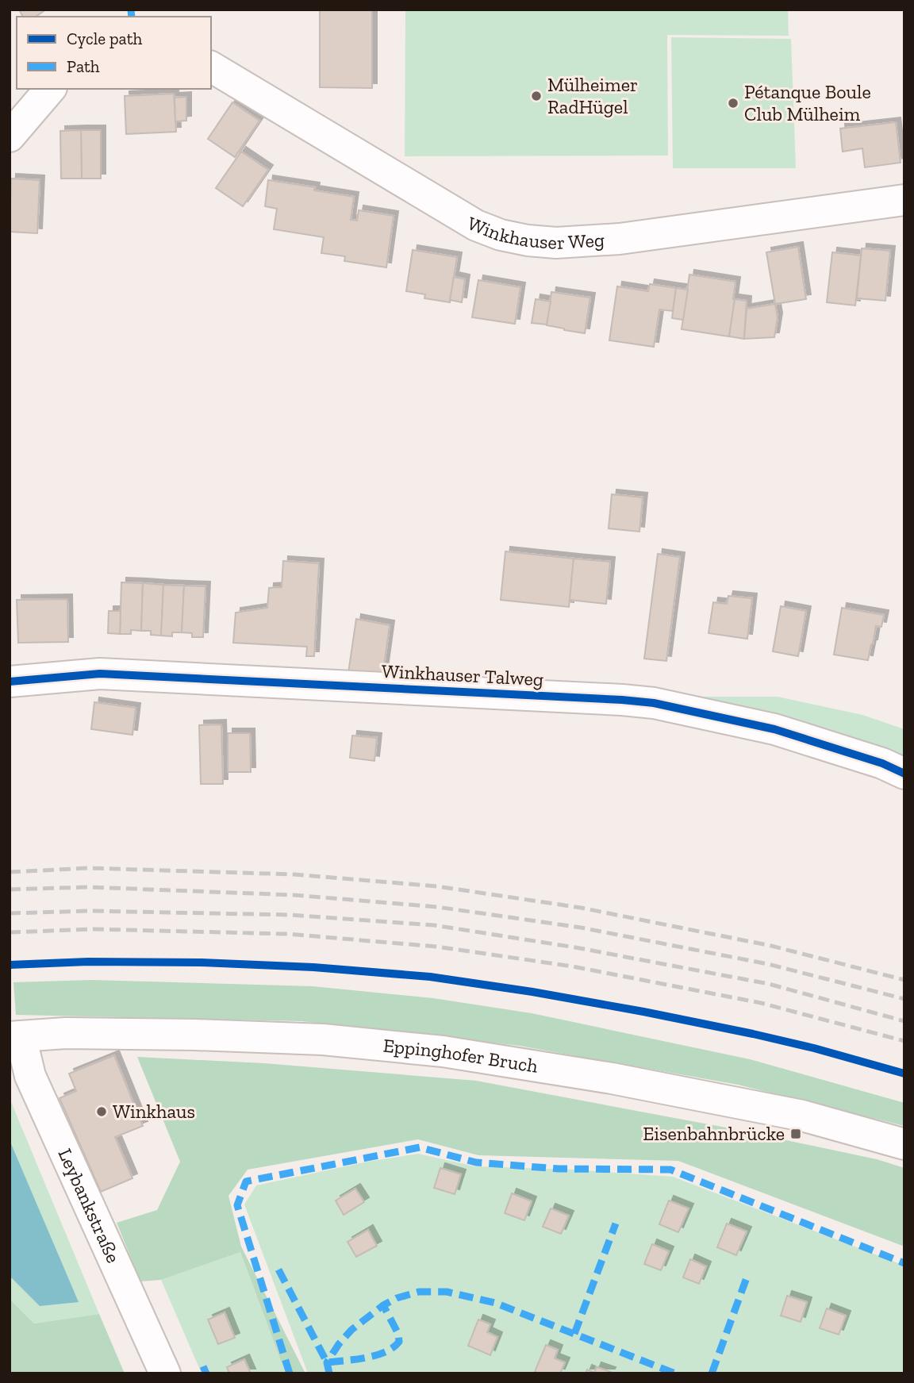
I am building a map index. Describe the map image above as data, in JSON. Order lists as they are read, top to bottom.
{
  "streets": {
    "street": [
      "Winkhauser Weg",
      "Winkhauser Talweg",
      "Eppinghofer Bruch",
      "Leybankstraße"
    ]
  },
  "crossings": [
    ["Eppinghofer Bruch", "Leybankstraße"]
  ],
  "places": {
    "other": ["Mülheimer RadHügel", "Pétanque Boule Club Mülheim", "Winkhaus"],
    "transit": ["Eisenbahnbrücke"]
  },
  "legend": ["Cycle path", "Path"]
}
